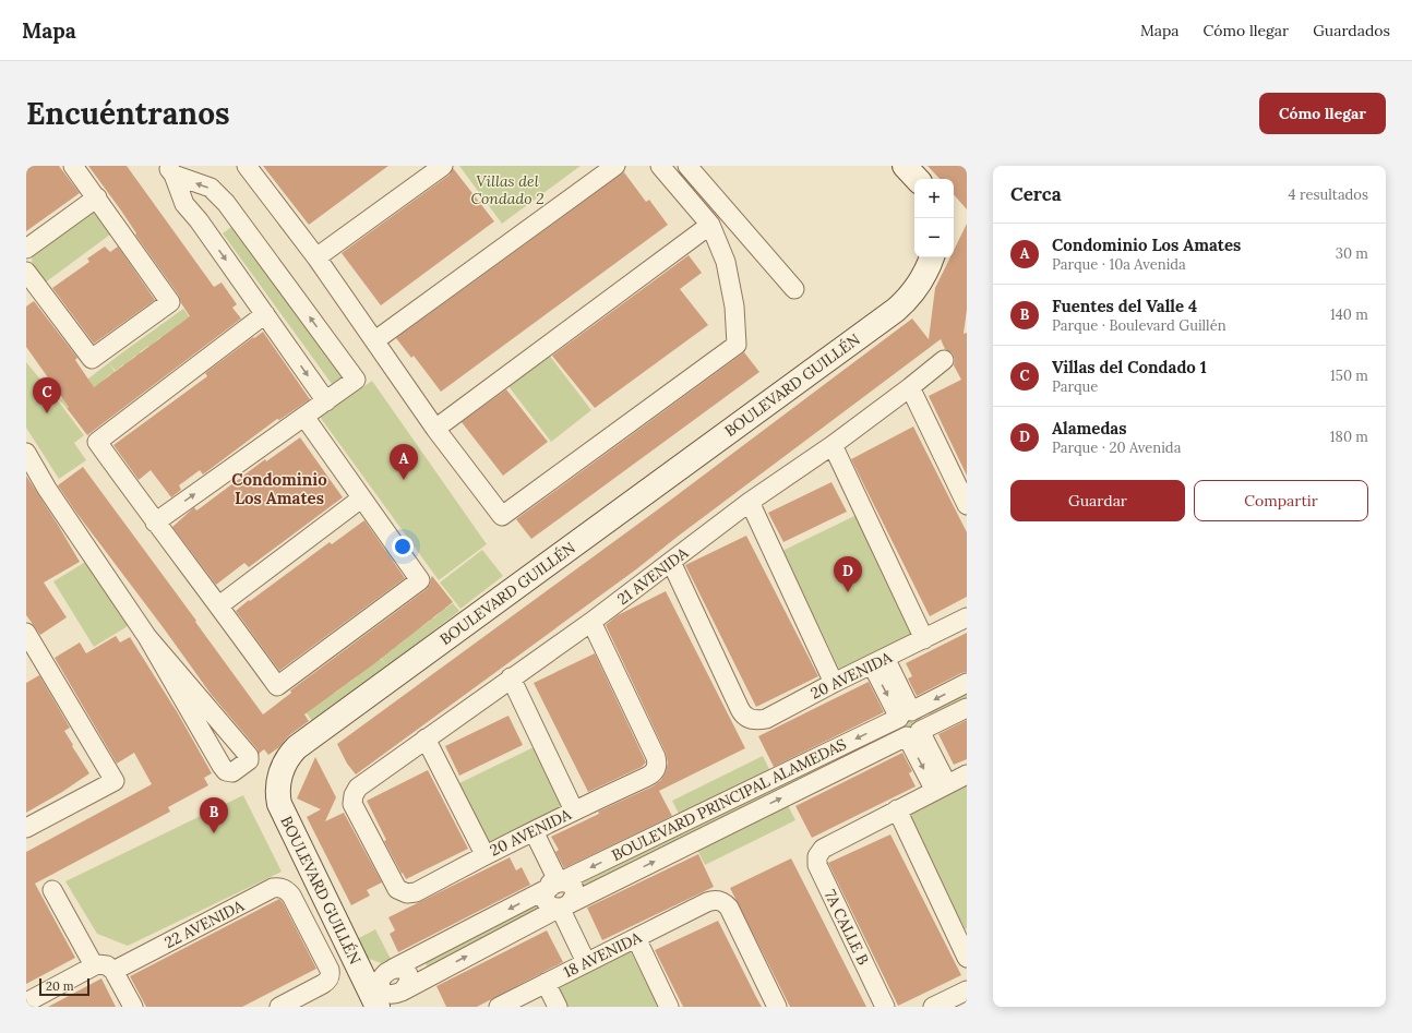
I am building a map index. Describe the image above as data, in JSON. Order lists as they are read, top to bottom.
{
  "streets": {
    "main road": ["BOULEVARD GUILLÉN"],
    "street": [
      "21 AVENIDA",
      "20 AVENIDA",
      "BOULEVARD PRINCIPAL ALAMEDAS",
      "22 AVENIDA",
      "7A CALLE B",
      "18 AVENIDA"
    ]
  },
  "crossings": [
    ["21 AVENIDA", "20 AVENIDA"]
  ],
  "districts": ["Condominio Los Amates"],
  "parks": ["Villas del Condado 2"],
  "scale_bar": "20 m",
  "page": {
    "header": "Mapa",
    "nav": ["Mapa", "Cómo llegar", "Guardados"],
    "buttons": [
      "Cómo llegar",
      ["Guardar", "Compartir"]
    ],
    "title": "Encuéntranos",
    "heading": ["Cerca", "4 resultados"],
    "map_buttons": ["+", "−"],
    "list": [
      {
        "mark": "A",
        "name": "Condominio Los Amates",
        "note": "Parque · 10a Avenida",
        "value": "30 m"
      },
      {
        "mark": "B",
        "name": "Fuentes del Valle 4",
        "note": "Parque · Boulevard Guillén",
        "value": "140 m"
      },
      {
        "mark": "C",
        "name": "Villas del Condado 1",
        "note": "Parque",
        "value": "150 m"
      },
      {
        "mark": "D",
        "name": "Alamedas",
        "note": "Parque · 20 Avenida",
        "value": "180 m"
      }
    ],
    "pins": [
      "C",
      "A",
      "D",
      "B"
    ],
    "scale": "20 m"
  }
}
